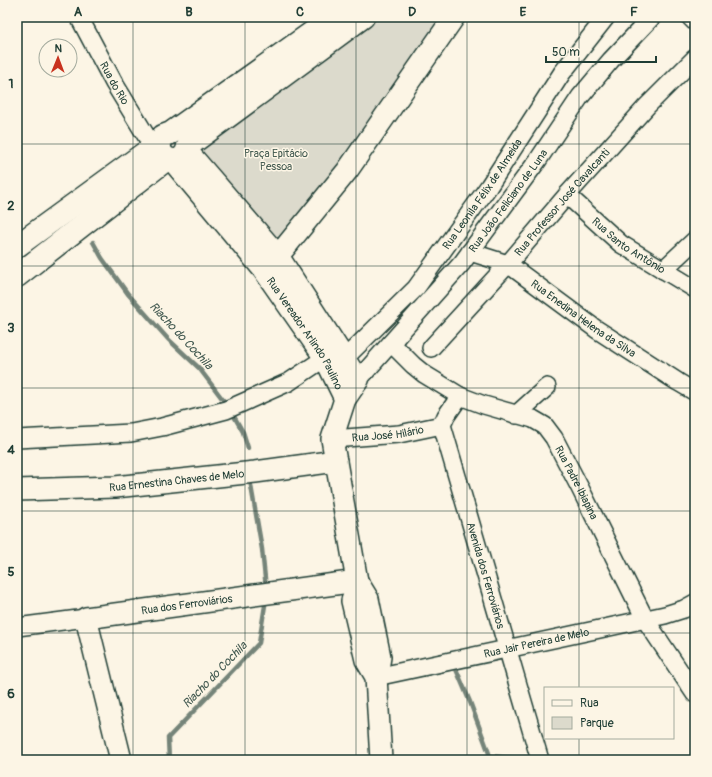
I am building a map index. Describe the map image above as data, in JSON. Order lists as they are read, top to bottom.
{
  "streets": {
    "street": [
      "Rua do Rio",
      "Rua Leonila Félix de Almeida",
      "Rua João Feliciano de Luna",
      "Rua Professor José Cavalcanti",
      "Rua Santo Antônio",
      "Rua Enedina Helena da Silva",
      "Rua Vereador Arlindo Paulino",
      "Rua José Hilário",
      "Rua Ernestina Chaves de Melo",
      "Rua Padre Ibiapina",
      "Avenida dos Ferroviários",
      "Rua dos Ferroviários",
      "Rua Jair Pereira de Melo"
    ]
  },
  "crossings": [
    ["Rua Leonila Félix de Almeida", "Rua João Feliciano de Luna"],
    ["Rua Leonila Félix de Almeida", "Rua Vereador Arlindo Paulino"],
    ["Rua João Feliciano de Luna", "Rua Enedina Helena da Silva"],
    ["Rua João Feliciano de Luna", "Rua Vereador Arlindo Paulino"],
    ["Rua João Feliciano de Luna", "Rua Padre Ibiapina"],
    ["Rua Professor José Cavalcanti", "Rua Santo Antônio"],
    ["Rua Professor José Cavalcanti", "Rua Enedina Helena da Silva"],
    ["Rua José Hilário", "Avenida dos Ferroviários"],
    ["Rua Padre Ibiapina", "Rua Jair Pereira de Melo"],
    ["Avenida dos Ferroviários", "Rua Jair Pereira de Melo"]
  ],
  "water": ["Riacho do Cochila"],
  "parks": ["Praça Epitácio Pessoa"],
  "legend": ["Rua", "Parque"],
  "scale_bar": "50 m",
  "north": "top",
  "grid": {
    "columns": [
      "A",
      "B",
      "C",
      "D",
      "E",
      "F"
    ],
    "rows": [
      "1",
      "2",
      "3",
      "4",
      "5",
      "6"
    ]
  }
}
